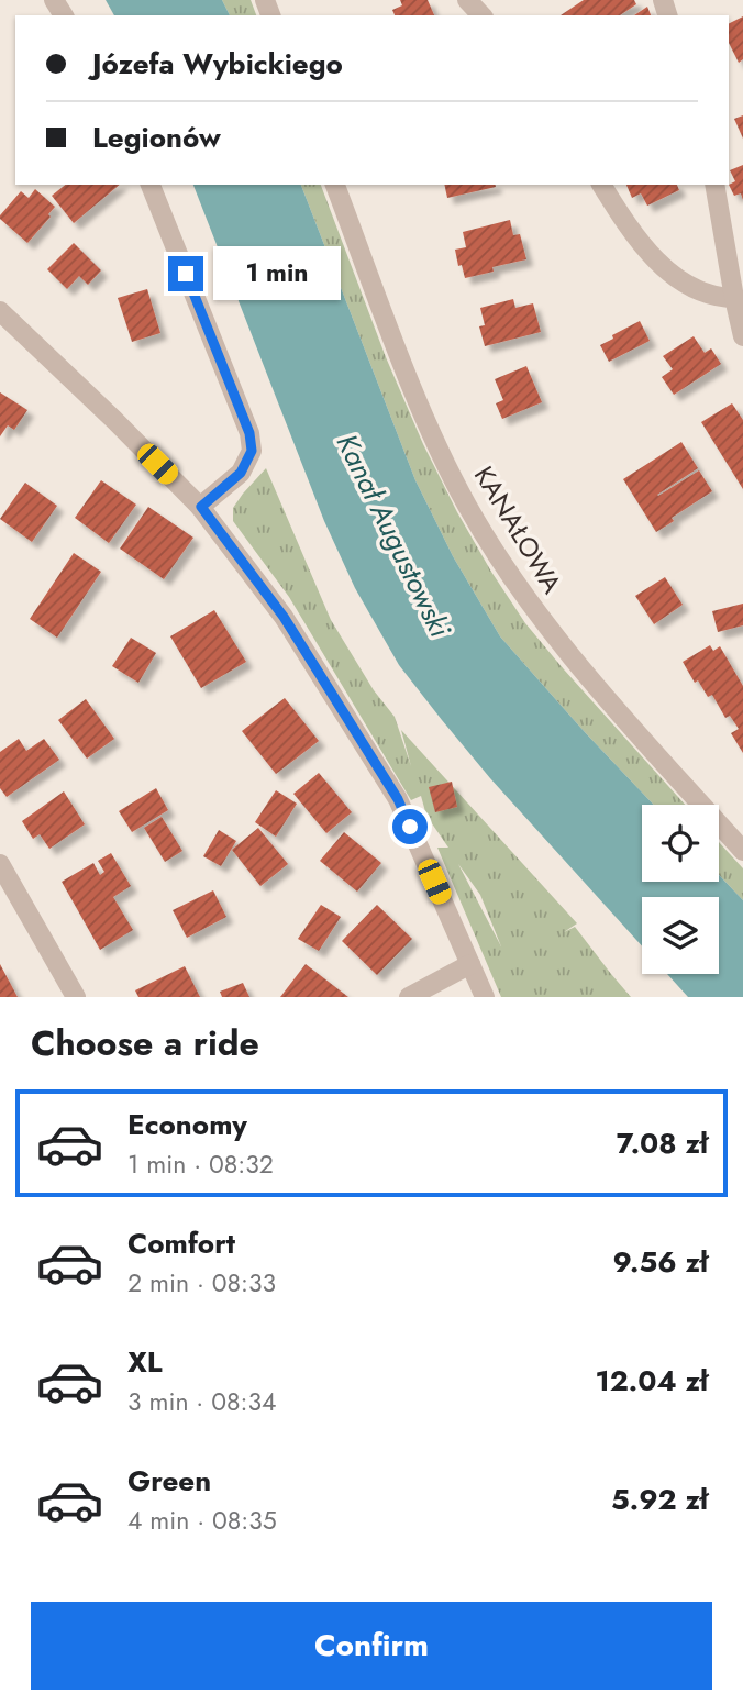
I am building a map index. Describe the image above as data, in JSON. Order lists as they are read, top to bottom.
{
  "streets": {
    "street": ["KANAŁOWA"]
  },
  "water": ["Kanał Augustowski"],
  "page": {
    "banner": ["Józefa Wybickiego", "Legionów"],
    "bubble": "1 min",
    "heading": "Choose a ride",
    "list": [
      {
        "name": "Economy",
        "note": "1 min · 08:32",
        "value": "7.08 zł"
      },
      {
        "name": "Comfort",
        "note": "2 min · 08:33",
        "value": "9.56 zł"
      },
      {
        "name": "XL",
        "note": "3 min · 08:34",
        "value": "12.04 zł"
      },
      {
        "name": "Green",
        "note": "4 min · 08:35",
        "value": "5.92 zł"
      }
    ],
    "buttons": "Confirm"
  }
}
